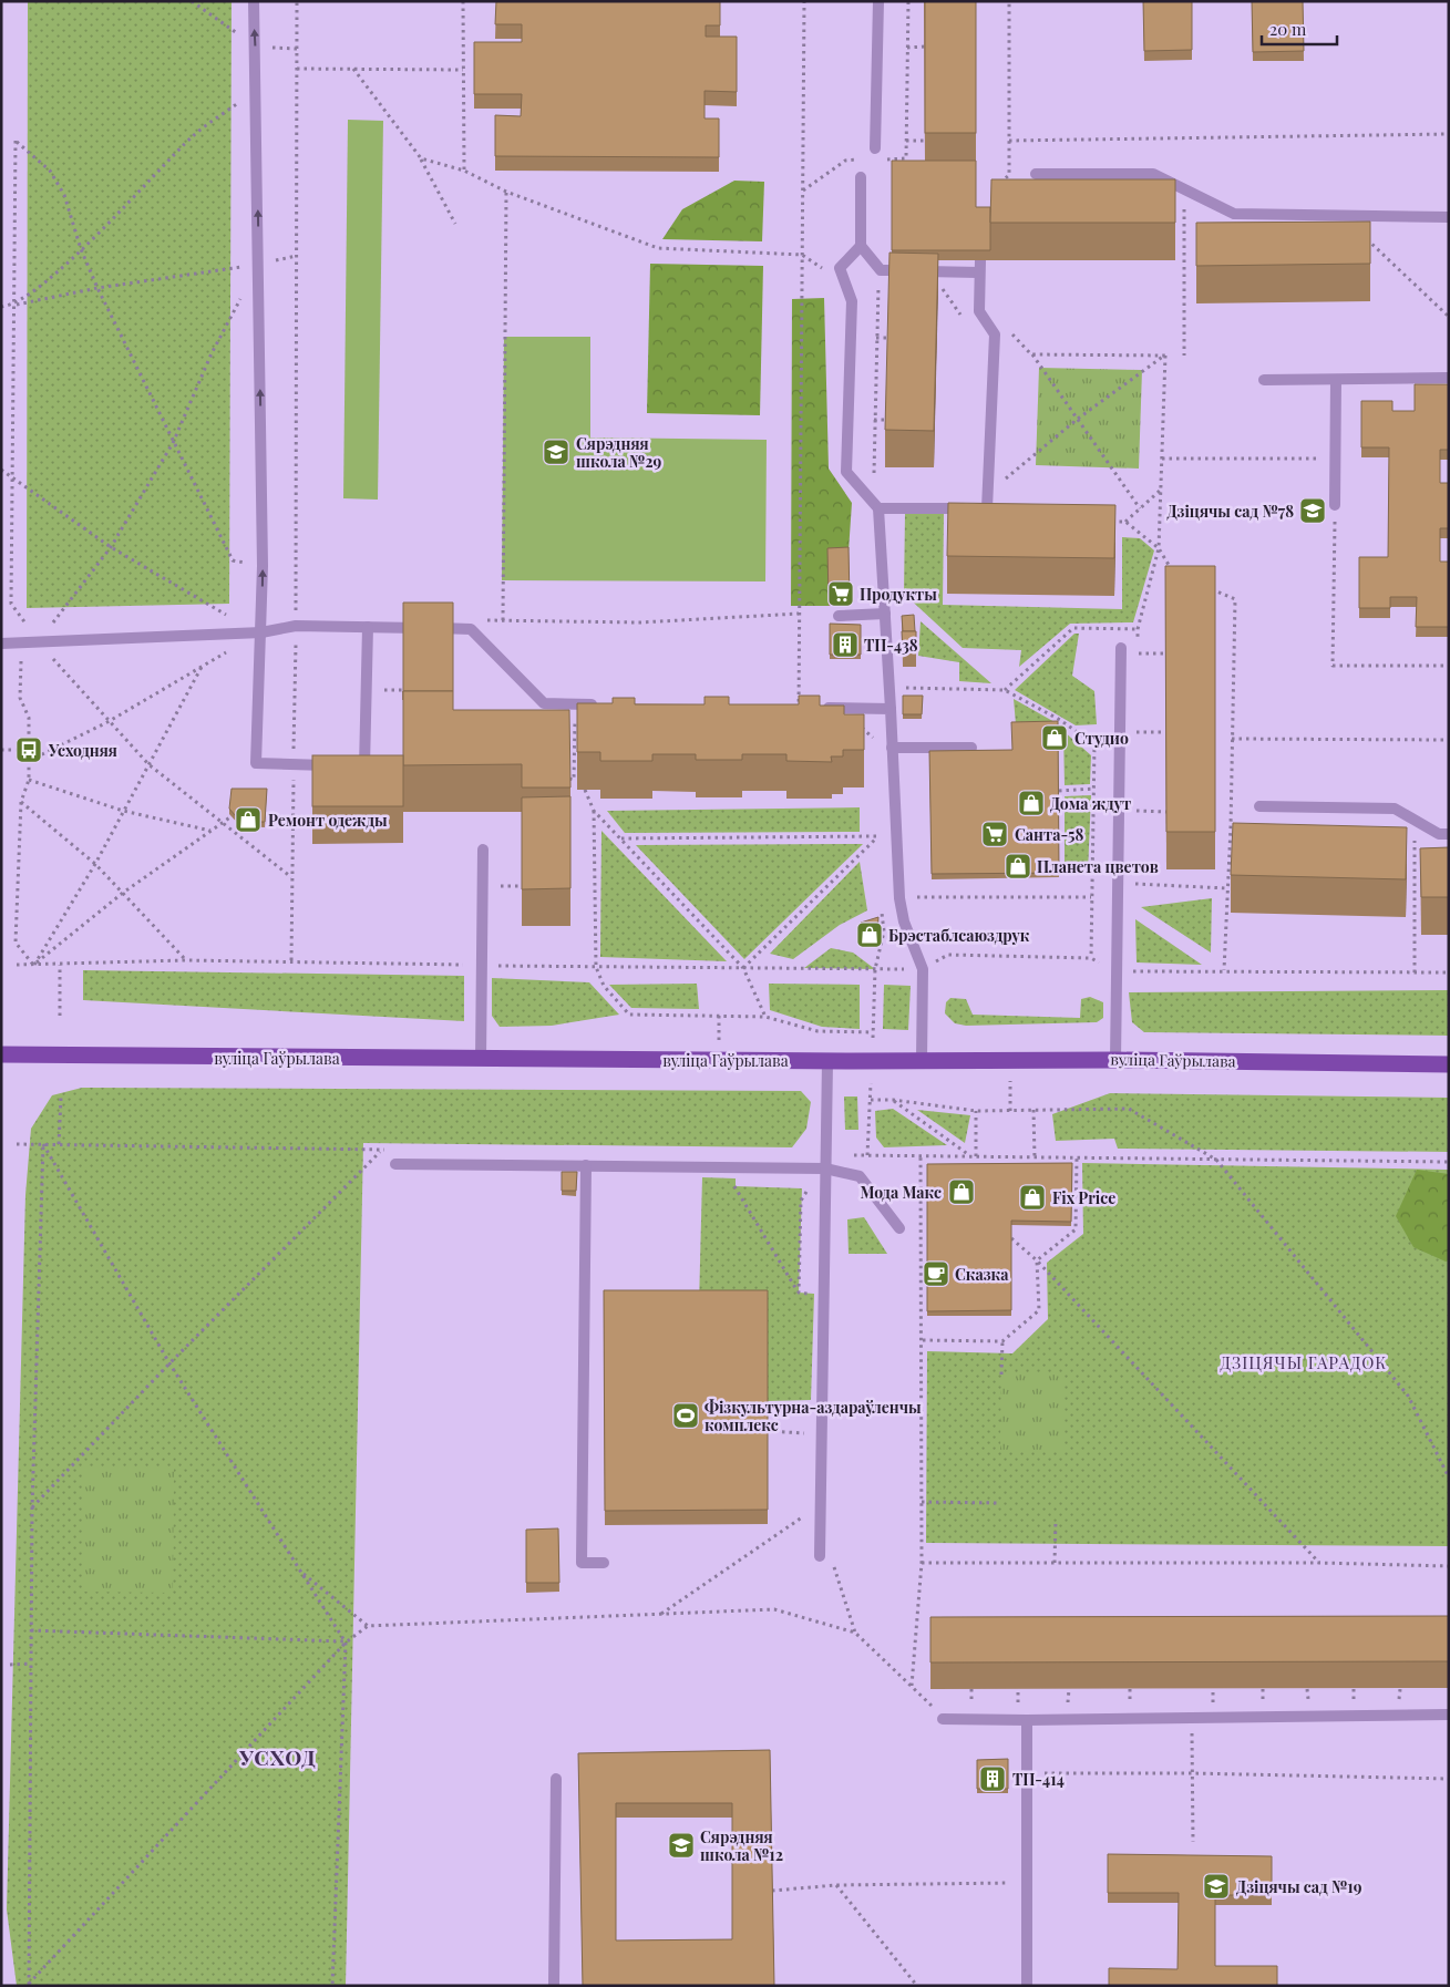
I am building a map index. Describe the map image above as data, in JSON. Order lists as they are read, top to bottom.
{
  "streets": {
    "main road": ["вуліца Гаўрылава"]
  },
  "districts": ["ДЗІЦЯЧЫ ГАРАДОК", "УСХОД"],
  "places": {
    "school or university": [
      "Сярэдняя школа №29",
      "Дзіцячы сад №78",
      "Сярэдняя школа №12",
      "Дзіцячы сад №19"
    ],
    "supermarket": ["Продукты", "Санта-58"],
    "building": ["ТП-438", "ТП-414"],
    "shop": [
      "Студио",
      "Дома ждут",
      "Ремонт одежды",
      "Планета цветов",
      "Брэстаблсаюздрук",
      "Мода Макс",
      "Fix Price"
    ],
    "bus stop": ["Усходняя"],
    "cafe": ["Сказка"],
    "sports": ["Фізкультурна-аздараўленчы комплекс"]
  },
  "scale_bar": "20 m"
}
